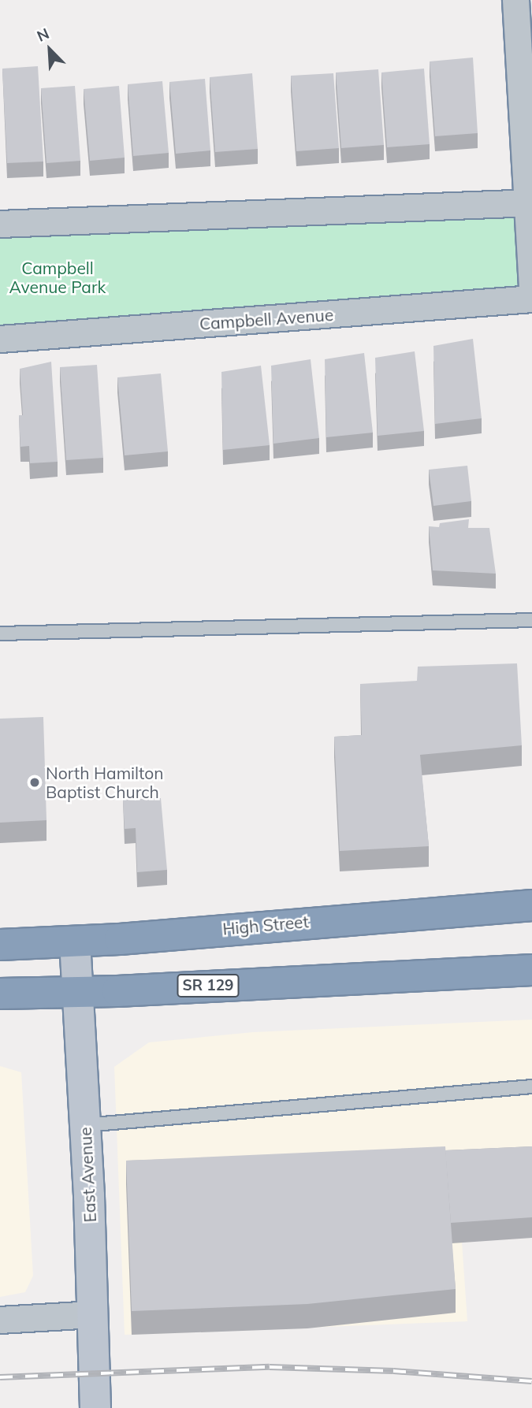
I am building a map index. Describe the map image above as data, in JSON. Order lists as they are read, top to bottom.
{
  "streets": {
    "highway": ["High Street", "SR 129"],
    "street": ["Campbell Avenue", "East Avenue"]
  },
  "crossings": [
    ["High Street", "East Avenue"],
    ["SR 129", "East Avenue"]
  ],
  "parks": ["Campbell Avenue Park"],
  "places": ["North Hamilton Baptist Church"],
  "north": "top left"
}
